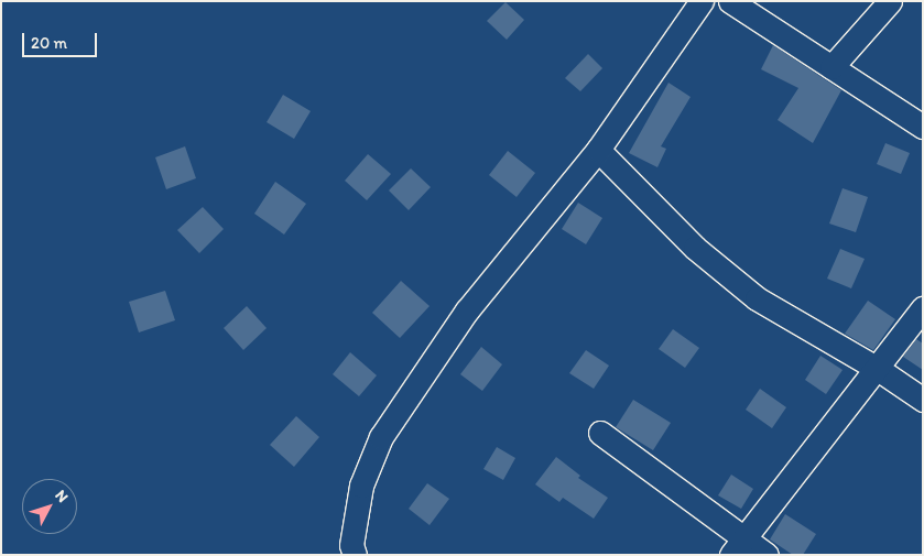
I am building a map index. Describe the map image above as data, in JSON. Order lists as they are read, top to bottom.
{
  "scale_bar": "20 m",
  "north": "top right"
}
